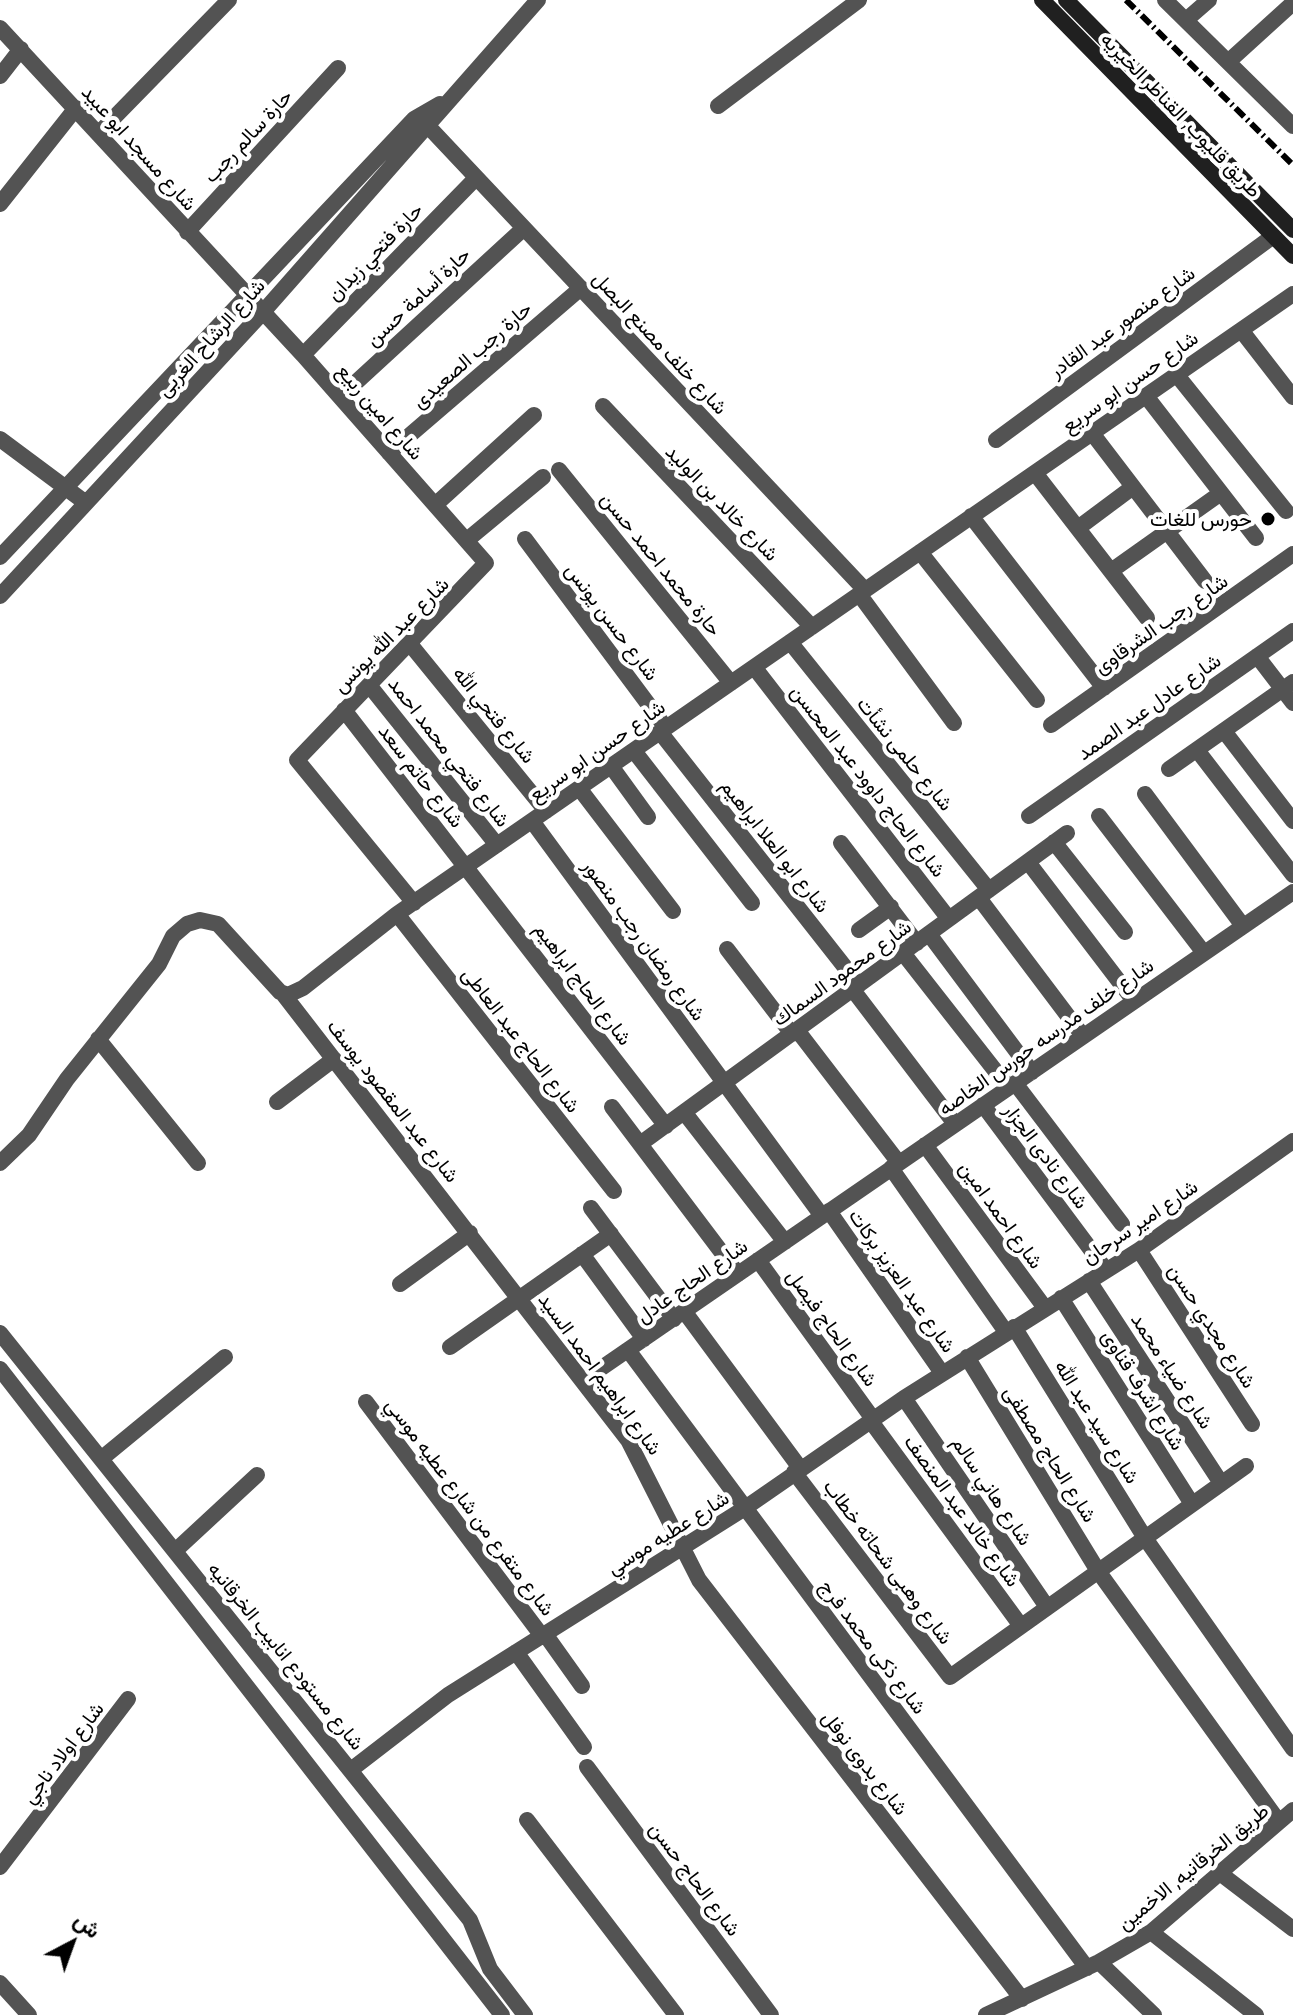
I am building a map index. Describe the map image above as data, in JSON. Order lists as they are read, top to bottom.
{
  "streets": {
    "main road": ["طريق قليوب, القناطر الخيريه"],
    "street": [
      "حارة سالم رجب",
      "شارع مسجد ابو عبيد",
      "حارة فتحي زيدان",
      "حارة أسامة حسن",
      "شارع منصور عبد القادر",
      "شارع الرشاح الغربى",
      "شارع خلف مصنع البصل",
      "حارة رجب الصعيدى",
      "شارع حسن ابو سريع",
      "شارع امين ربيع",
      "شارع خالد بن الوليد",
      "حارة محمد احمد حسن",
      "شارع حسن يونس",
      "شارع رجب الشرقاوى",
      "شارع عبد الله يونس",
      "شارع عادل عبد الصمد",
      "شارع فتحي الله",
      "شارع فتحي محمد احمد",
      "شارع حلمى نشأت",
      "شارع حاتم سعد",
      "شارع الحاج داوود عبد المحسن",
      "شارع ابو العلا ابراهيم",
      "شارع رمضان رجب منصور",
      "شارع محمود السماك",
      "شارع الحاج ابراهيم",
      "شارع خلف مدرسه حورس الخاصه",
      "شارع الحاج عبد العاطى",
      "شارع عبد المقصود يوسف",
      "شارع نادى الجزار",
      "شارع احمد امين",
      "شارع امير سرحان",
      "شارع الحاج عادل",
      "شارع عبد العزيز بركات",
      "شارع مجدي حسن",
      "شارع الحاج فيصل",
      "شارع ضياء محمد",
      "شارع ابراهيم احمد السيد",
      "شارع اشرف قناوى",
      "شارع سيد عبد الله",
      "شارع الحاج مصطفى",
      "شارع هاني سالم",
      "شارع متفرع من شارع عطيه موسي",
      "شارع خالد عبد المنصف",
      "شارع عطيه موسي",
      "شارع وهبى شحاته خطاب",
      "شارع ذكى محمد فرج",
      "شارع مستودع انابيب الخرقانيه",
      "شارع اولاد ناجي",
      "شارع بدوى نوفل",
      "طريق الخرقانيه, الاخمين",
      "شارع الحاج حسن"
    ]
  },
  "crossings": [
    ["طريق قليوب, القناطر الخيريه", "شارع منصور عبد القادر"],
    ["حارة سالم رجب", "شارع مسجد ابو عبيد"],
    ["شارع مسجد ابو عبيد", "شارع الرشاح الغربى"],
    ["شارع مسجد ابو عبيد", "شارع امين ربيع"],
    ["حارة فتحي زيدان", "شارع خلف مصنع البصل"],
    ["حارة فتحي زيدان", "شارع امين ربيع"],
    ["حارة أسامة حسن", "شارع خلف مصنع البصل"],
    ["حارة أسامة حسن", "شارع امين ربيع"],
    ["شارع الرشاح الغربى", "شارع خلف مصنع البصل"],
    ["شارع الرشاح الغربى", "شارع امين ربيع"],
    ["شارع خلف مصنع البصل", "حارة رجب الصعيدى"],
    ["شارع خلف مصنع البصل", "شارع حسن ابو سريع"],
    ["حارة رجب الصعيدى", "شارع امين ربيع"],
    ["شارع حسن ابو سريع", "شارع خالد بن الوليد"],
    ["شارع حسن ابو سريع", "حارة محمد احمد حسن"],
    ["شارع حسن ابو سريع", "شارع حسن يونس"],
    ["شارع حسن ابو سريع", "شارع عبد الله يونس"],
    ["شارع حسن ابو سريع", "شارع فتحي الله"],
    ["شارع حسن ابو سريع", "شارع فتحي محمد احمد"],
    ["شارع حسن ابو سريع", "شارع حلمى نشأت"],
    ["شارع حسن ابو سريع", "شارع حاتم سعد"],
    ["شارع حسن ابو سريع", "شارع الحاج داوود عبد المحسن"],
    ["شارع حسن ابو سريع", "شارع ابو العلا ابراهيم"],
    ["شارع حسن ابو سريع", "شارع رمضان رجب منصور"],
    ["شارع حسن ابو سريع", "شارع الحاج ابراهيم"],
    ["شارع حسن ابو سريع", "شارع الحاج عبد العاطى"],
    ["شارع حسن ابو سريع", "شارع عبد المقصود يوسف"],
    ["شارع امين ربيع", "شارع عبد الله يونس"],
    ["شارع حسن يونس", "شارع ابو العلا ابراهيم"],
    ["شارع عبد الله يونس", "شارع فتحي الله"],
    ["شارع عبد الله يونس", "شارع فتحي محمد احمد"],
    ["شارع عبد الله يونس", "شارع حاتم سعد"],
    ["شارع فتحي الله", "شارع رمضان رجب منصور"],
    ["شارع حلمى نشأت", "شارع محمود السماك"],
    ["شارع حلمى نشأت", "شارع خلف مدرسه حورس الخاصه"],
    ["شارع حاتم سعد", "شارع الحاج ابراهيم"],
    ["شارع الحاج داوود عبد المحسن", "شارع محمود السماك"],
    ["شارع ابو العلا ابراهيم", "شارع محمود السماك"],
    ["شارع ابو العلا ابراهيم", "شارع خلف مدرسه حورس الخاصه"],
    ["شارع رمضان رجب منصور", "شارع محمود السماك"],
    ["شارع رمضان رجب منصور", "شارع عبد العزيز بركات"],
    ["شارع محمود السماك", "شارع الحاج ابراهيم"],
    ["شارع محمود السماك", "شارع عبد العزيز بركات"],
    ["شارع محمود السماك", "شارع سيد عبد الله"],
    ["شارع خلف مدرسه حورس الخاصه", "شارع نادى الجزار"],
    ["شارع خلف مدرسه حورس الخاصه", "شارع احمد امين"],
    ["شارع خلف مدرسه حورس الخاصه", "شارع الحاج عادل"],
    ["شارع خلف مدرسه حورس الخاصه", "شارع عبد العزيز بركات"],
    ["شارع خلف مدرسه حورس الخاصه", "شارع سيد عبد الله"],
    ["شارع عبد المقصود يوسف", "شارع ابراهيم احمد السيد"],
    ["شارع نادى الجزار", "شارع امير سرحان"],
    ["شارع احمد امين", "شارع امير سرحان"],
    ["شارع امير سرحان", "شارع مجدي حسن"],
    ["شارع امير سرحان", "شارع ضياء محمد"],
    ["شارع امير سرحان", "شارع اشرف قناوى"],
    ["شارع امير سرحان", "شارع سيد عبد الله"],
    ["شارع امير سرحان", "شارع عطيه موسي"],
    ["شارع الحاج عادل", "شارع عبد العزيز بركات"],
    ["شارع الحاج عادل", "شارع الحاج فيصل"],
    ["شارع الحاج عادل", "شارع ابراهيم احمد السيد"],
    ["شارع الحاج عادل", "شارع وهبى شحاته خطاب"],
    ["شارع الحاج عادل", "شارع ذكى محمد فرج"],
    ["شارع عبد العزيز بركات", "شارع عطيه موسي"],
    ["شارع الحاج فيصل", "شارع خالد عبد المنصف"],
    ["شارع الحاج فيصل", "شارع عطيه موسي"],
    ["شارع ابراهيم احمد السيد", "شارع عطيه موسي"],
    ["شارع ابراهيم احمد السيد", "شارع بدوى نوفل"],
    ["شارع سيد عبد الله", "شارع عطيه موسي"],
    ["شارع الحاج مصطفى", "شارع عطيه موسي"],
    ["شارع الحاج مصطفى", "طريق الخرقانيه, الاخمين"],
    ["شارع هاني سالم", "شارع عطيه موسي"],
    ["شارع متفرع من شارع عطيه موسي", "شارع عطيه موسي"],
    ["شارع خالد عبد المنصف", "شارع عطيه موسي"],
    ["شارع خالد عبد المنصف", "شارع وهبى شحاته خطاب"],
    ["شارع عطيه موسي", "شارع وهبى شحاته خطاب"],
    ["شارع عطيه موسي", "شارع ذكى محمد فرج"],
    ["شارع عطيه موسي", "شارع مستودع انابيب الخرقانيه"],
    ["شارع عطيه موسي", "شارع بدوى نوفل"],
    ["شارع ذكى محمد فرج", "طريق الخرقانيه, الاخمين"],
    ["شارع بدوى نوفل", "طريق الخرقانيه, الاخمين"]
  ],
  "places": ["حورس للغات"],
  "north": "top right"
}
